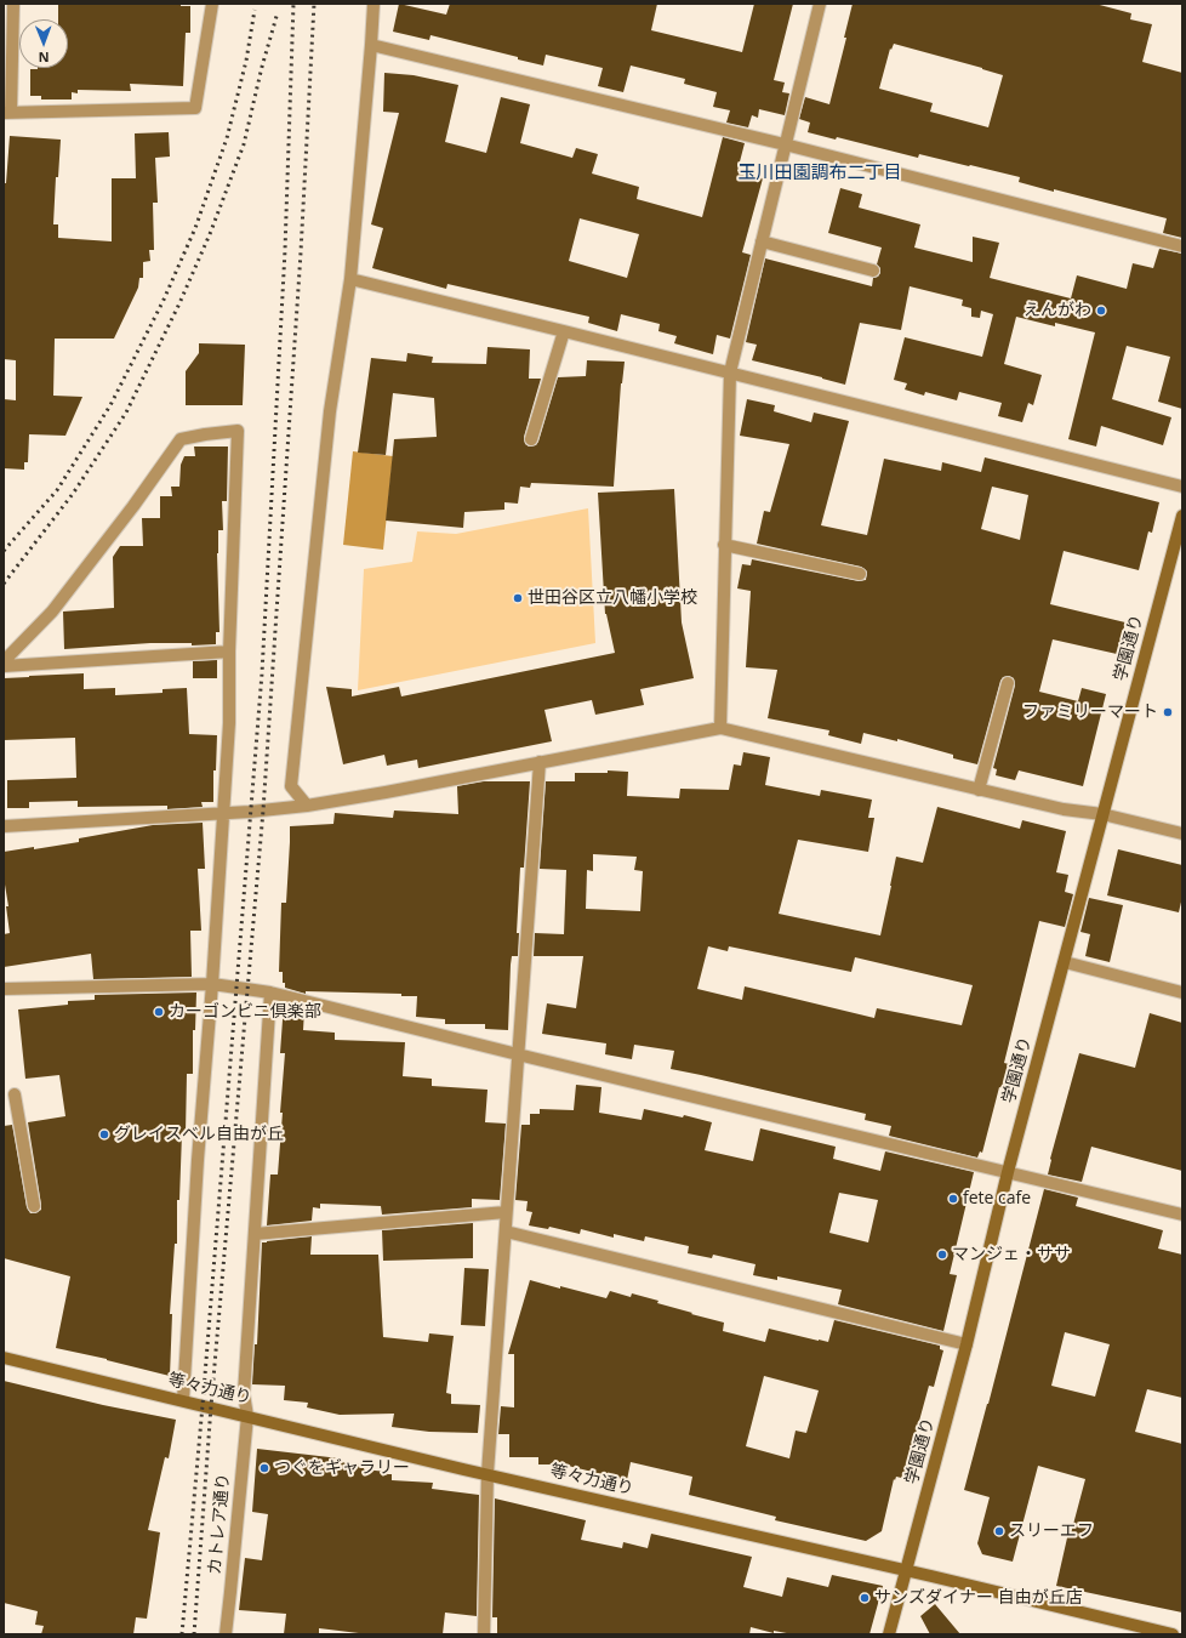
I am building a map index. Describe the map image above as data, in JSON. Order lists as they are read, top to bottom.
{
  "streets": {
    "street": ["学園通り", "等々力通り", "カトレア通り"]
  },
  "crossings": [
    ["学園通り", "等々力通り"],
    ["等々力通り", "カトレア通り"]
  ],
  "districts": ["玉川田園調布二丁目"],
  "places": [
    "えんがわ",
    "世田谷区立八幡小学校",
    "ファミリーマート",
    "カーゴンビニ倶楽部",
    "グレイスベル自由が丘",
    "fete cafe",
    "マンジェ・ササ",
    "つぐをギャラリー",
    "スリーエフ",
    "サンズダイナー 自由が丘店"
  ],
  "north": "bottom"
}
